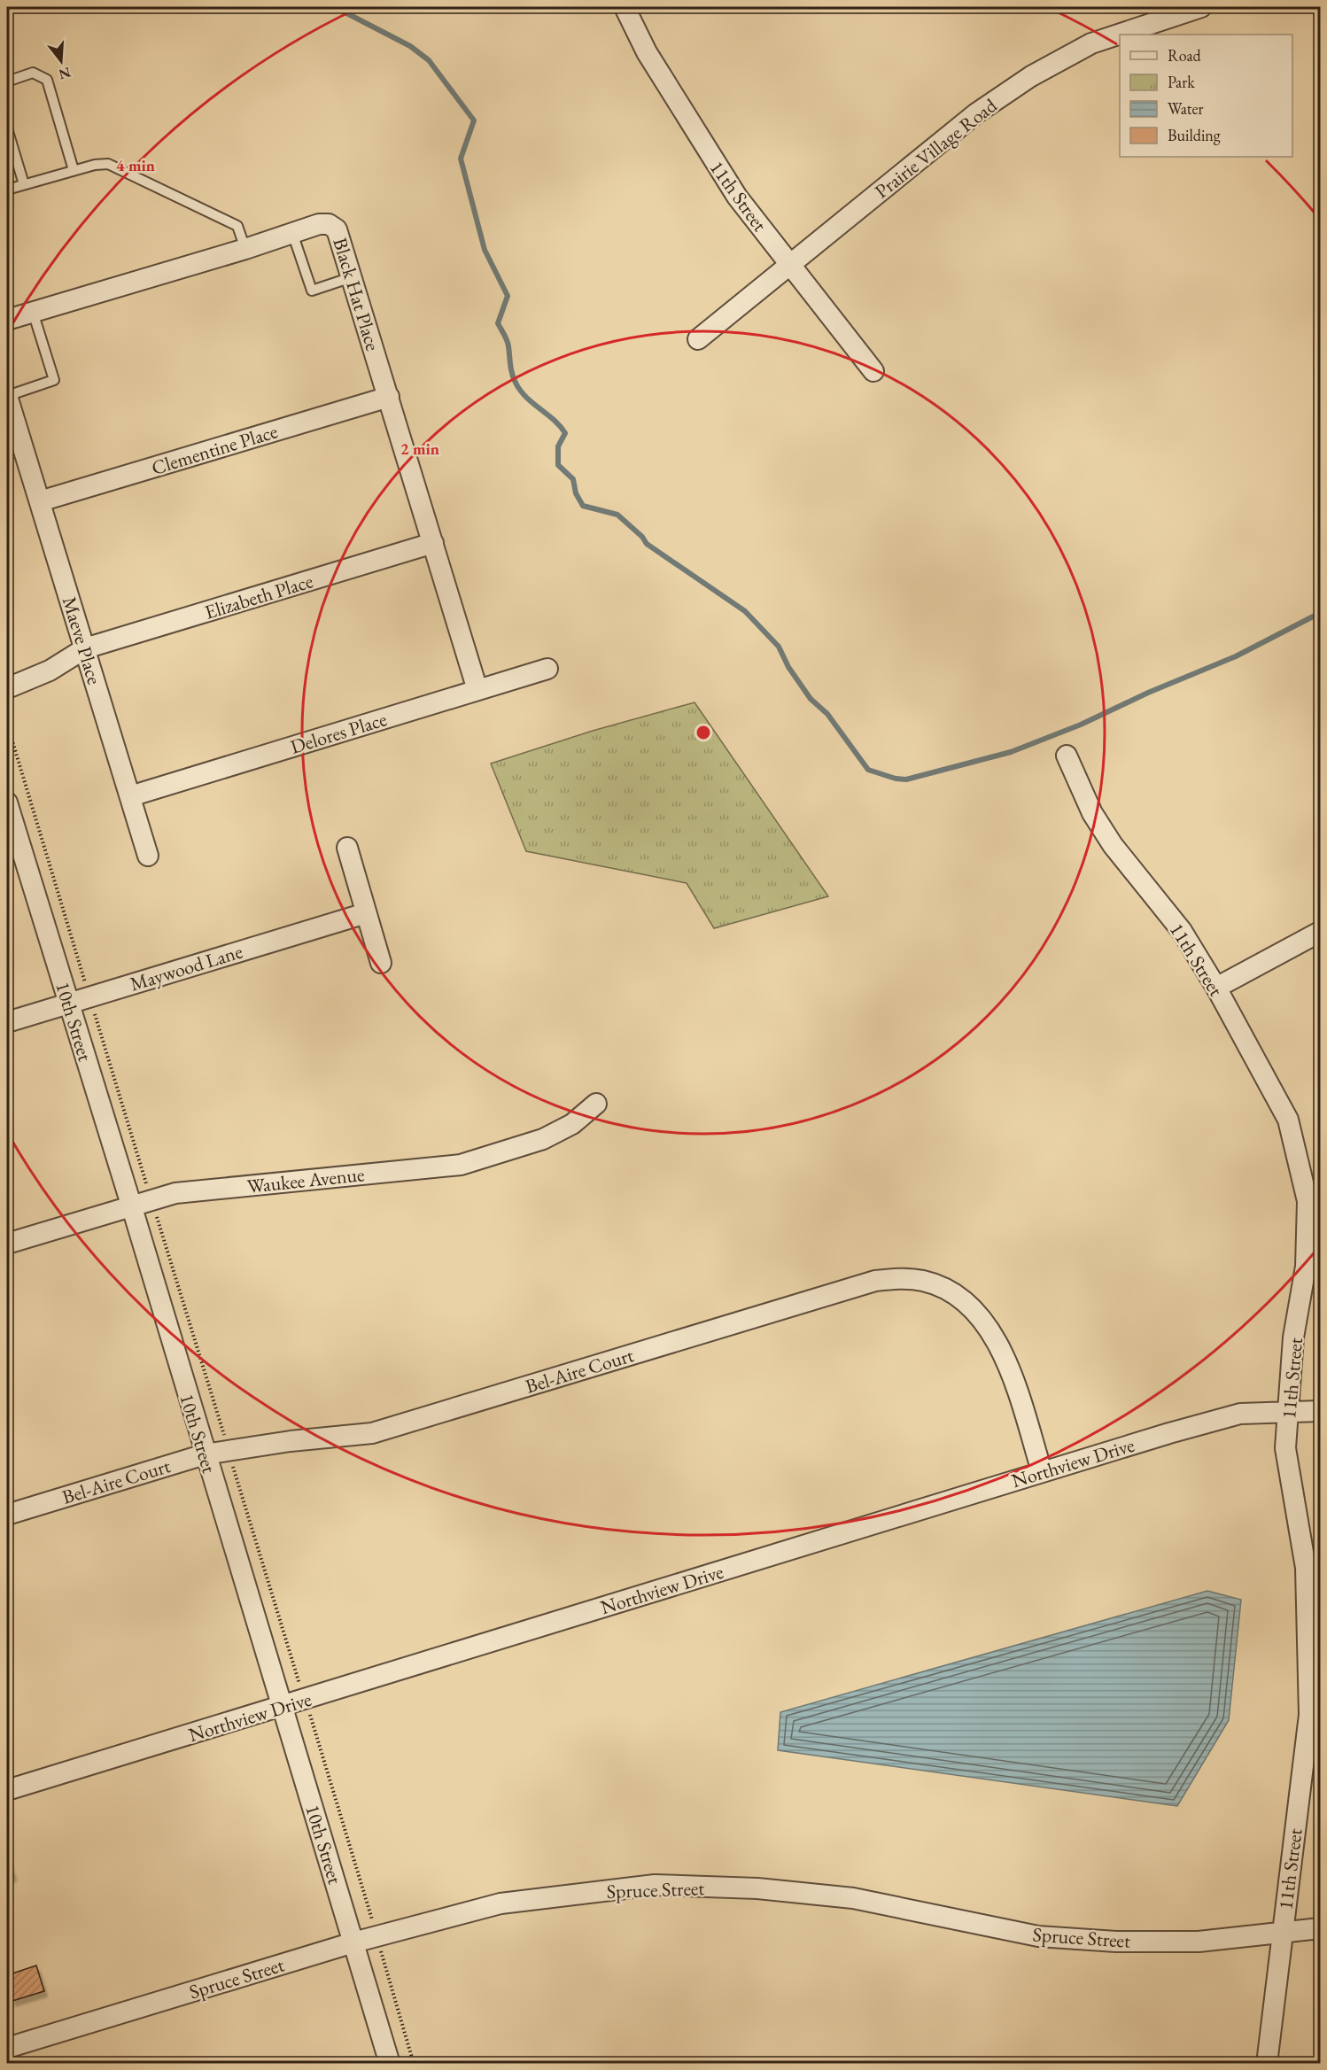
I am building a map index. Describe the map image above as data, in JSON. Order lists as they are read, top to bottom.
{
  "streets": {
    "street": [
      "Prairie Village Road",
      "11th Street",
      "Black Hat Place",
      "Clementine Place",
      "Elizabeth Place",
      "Maeve Place",
      "Delores Place",
      "Maywood Lane",
      "10th Street",
      "Waukee Avenue",
      "Bel-Aire Court",
      "Northview Drive",
      "Spruce Street"
    ]
  },
  "crossings": [
    ["Prairie Village Road", "11th Street"],
    ["11th Street", "Northview Drive"],
    ["11th Street", "Spruce Street"],
    ["Black Hat Place", "Clementine Place"],
    ["Black Hat Place", "Elizabeth Place"],
    ["Black Hat Place", "Delores Place"],
    ["Clementine Place", "Maeve Place"],
    ["Elizabeth Place", "Maeve Place"],
    ["Maeve Place", "Delores Place"],
    ["Maywood Lane", "10th Street"],
    ["10th Street", "Waukee Avenue"],
    ["10th Street", "Bel-Aire Court"],
    ["10th Street", "Northview Drive"],
    ["10th Street", "Spruce Street"],
    ["Bel-Aire Court", "Northview Drive"]
  ],
  "legend": [
    "Road",
    "Park",
    "Water",
    "Building"
  ],
  "north": "bottom",
  "rings": ["4 min", "2 min"]
}
